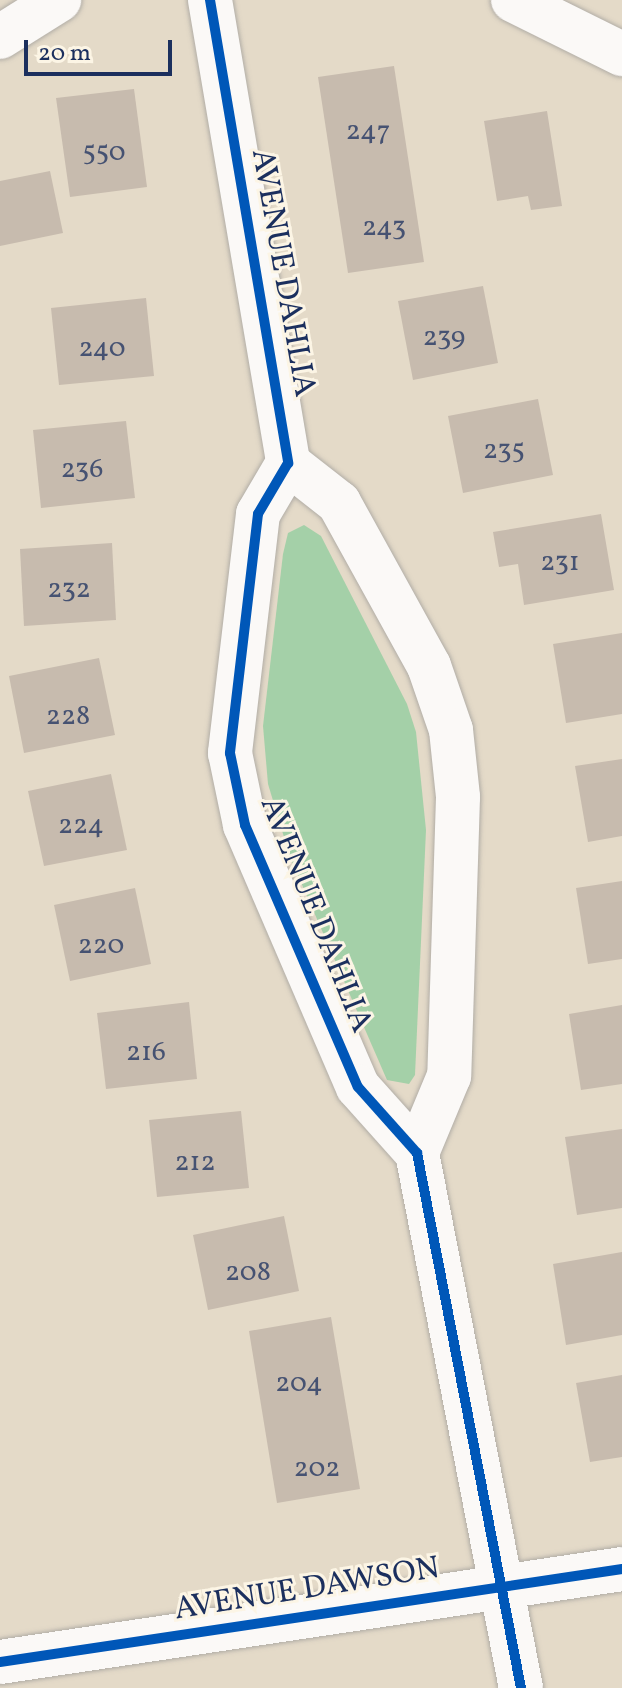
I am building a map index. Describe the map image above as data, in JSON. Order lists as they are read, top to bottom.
{
  "streets": {
    "street": ["AVENUE DAHLIA", "AVENUE DAWSON"]
  },
  "house_numbers": [
    "247",
    "550",
    "243",
    "239",
    "240",
    "235",
    "236",
    "231",
    "232",
    "228",
    "224",
    "220",
    "216",
    "212",
    "208",
    "204",
    "202"
  ],
  "scale_bar": "20 m"
}
